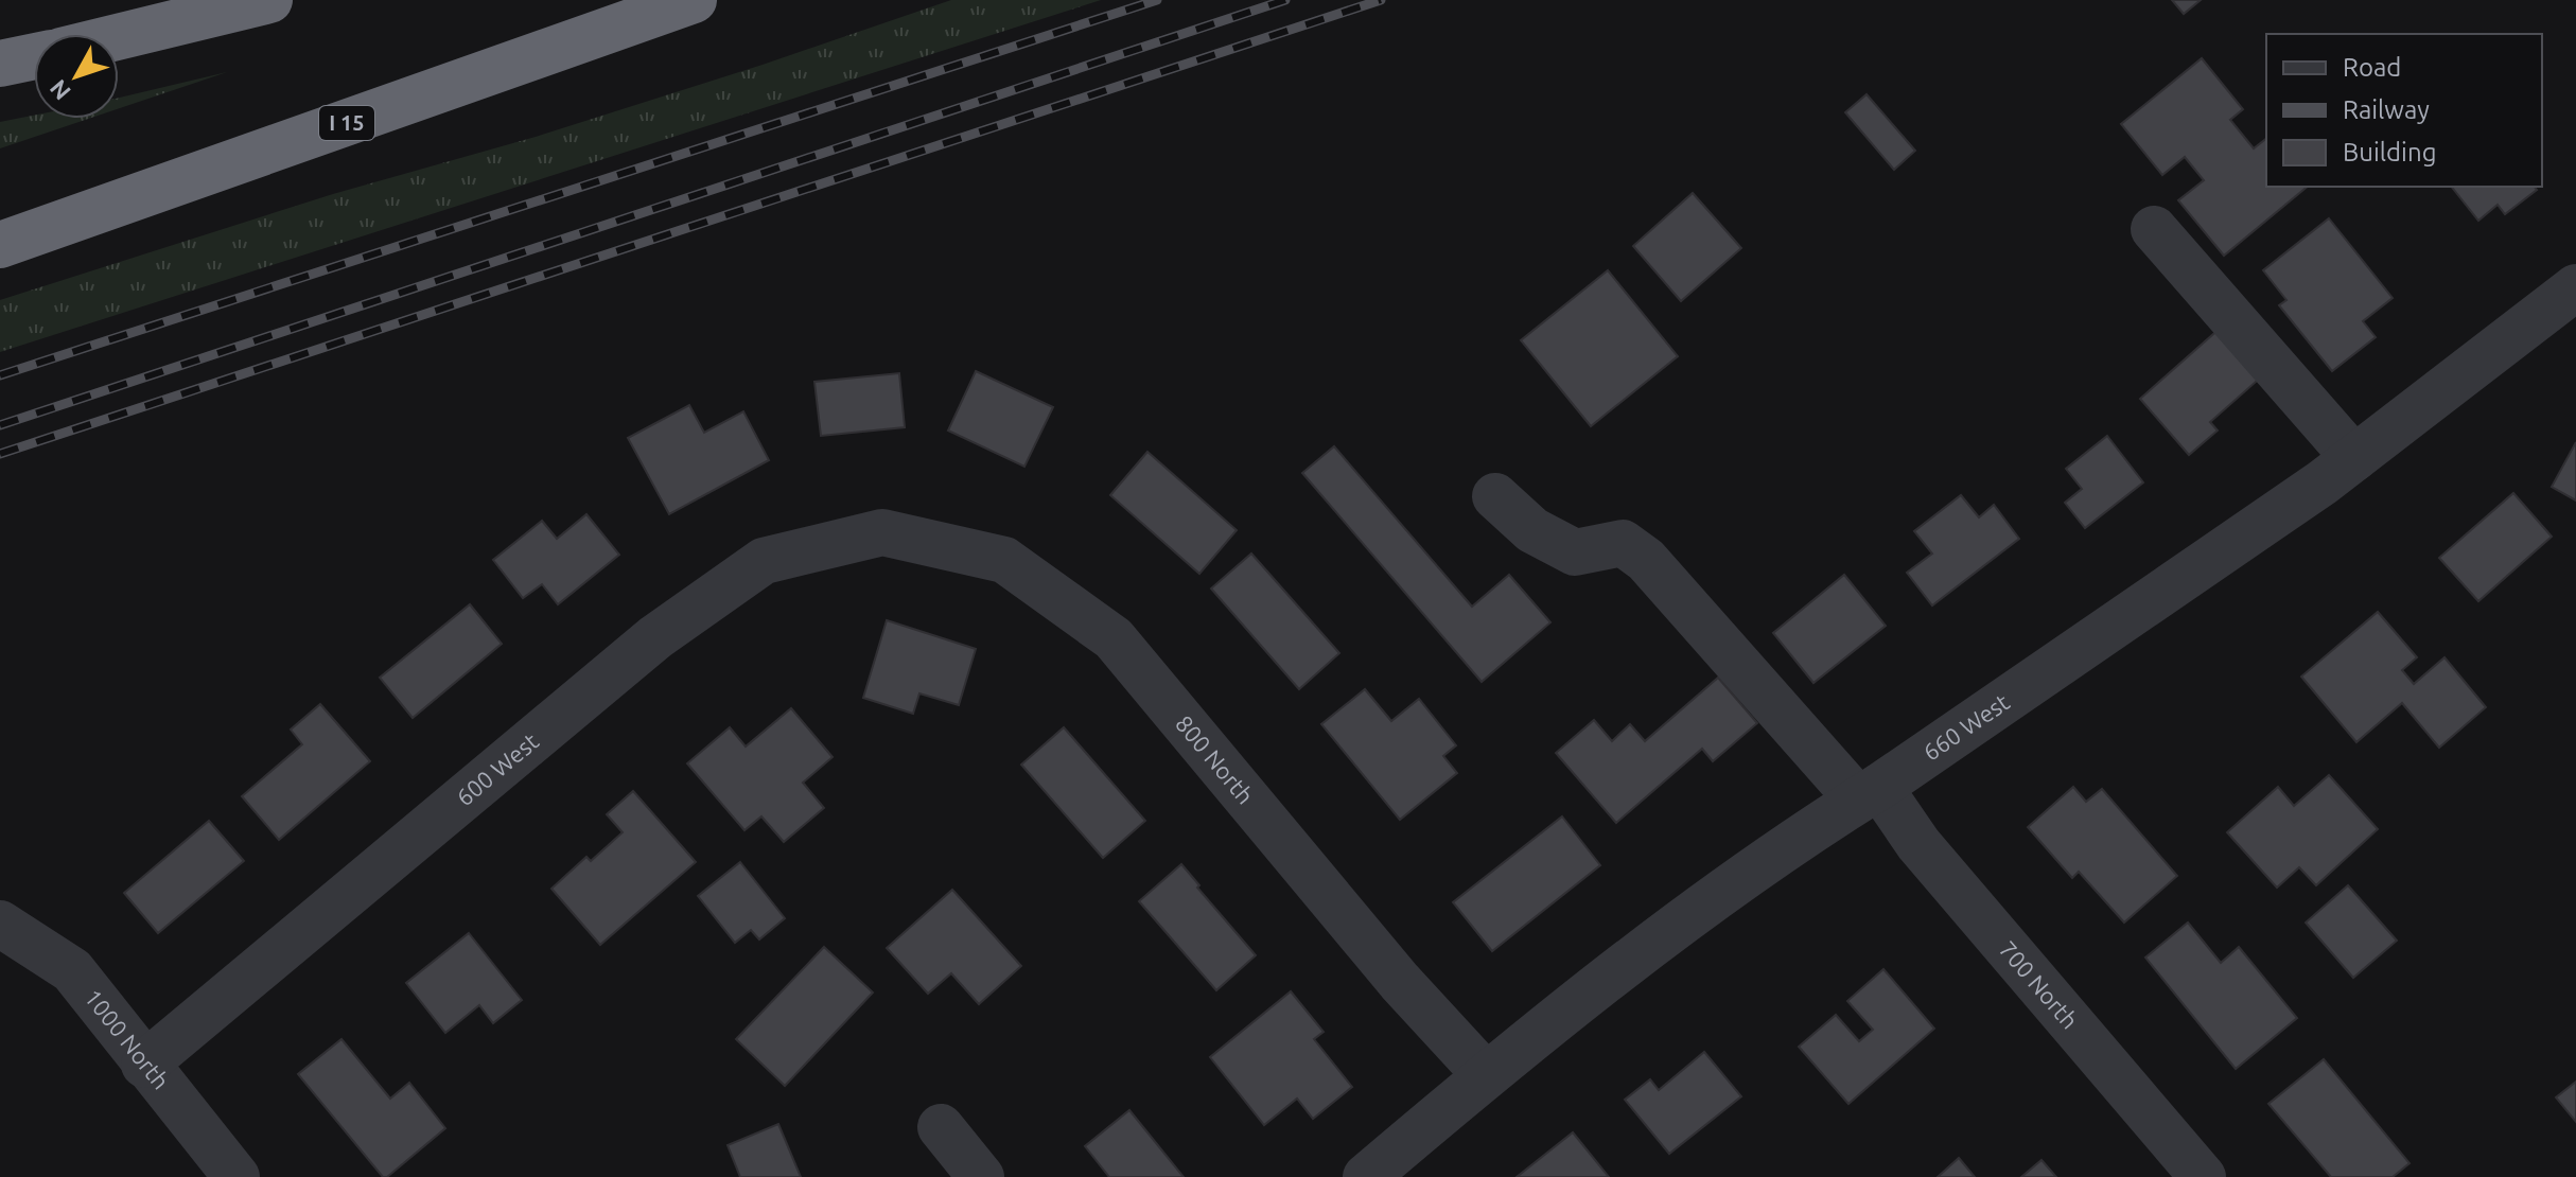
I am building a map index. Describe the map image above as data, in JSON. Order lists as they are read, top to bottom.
{
  "streets": {
    "highway": ["I 15"],
    "street": [
      "660 West",
      "800 North",
      "600 West",
      "700 North",
      "1000 North"
    ]
  },
  "crossings": [
    ["660 West", "800 North"],
    ["660 West", "700 North"],
    ["800 North", "600 West"],
    ["600 West", "1000 North"]
  ],
  "legend": ["Road", "Railway", "Building"],
  "north": "bottom left"
}
